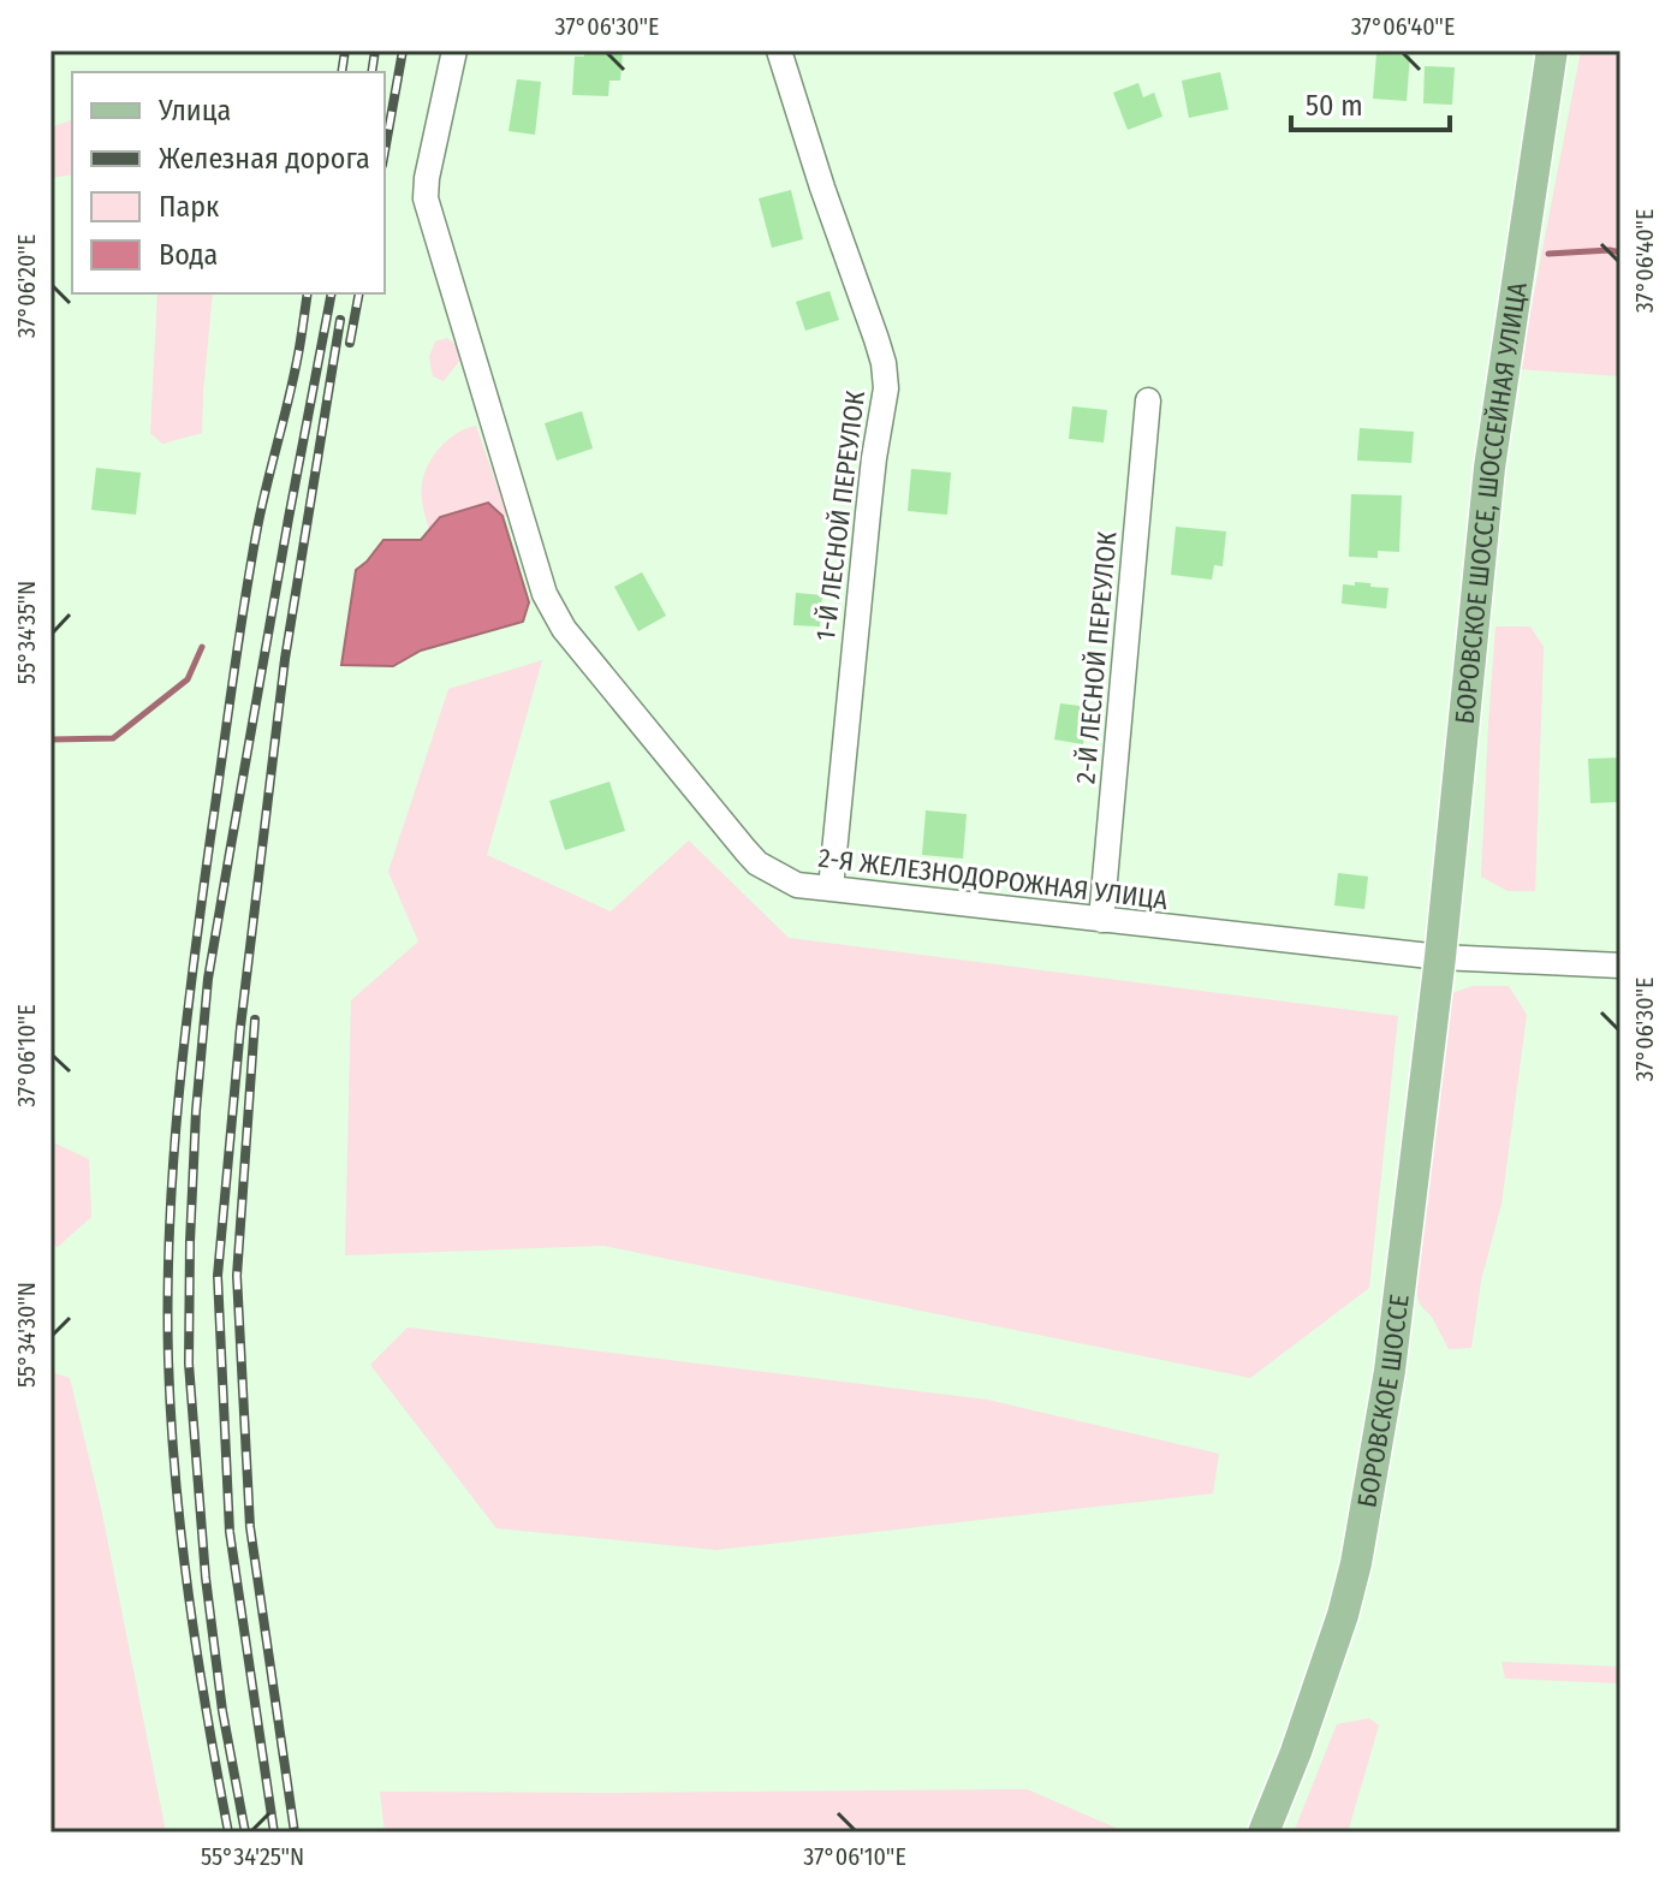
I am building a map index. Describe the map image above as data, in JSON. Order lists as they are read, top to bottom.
{
  "streets": {
    "main road": ["БОРОВСКОЕ ШОССЕ, ШОССЕЙНАЯ УЛИЦА", "БОРОВСКОЕ ШОССЕ"],
    "street": ["1-Й ЛЕСНОЙ ПЕРЕУЛОК", "2-Й ЛЕСНОЙ ПЕРЕУЛОК", "2-Я ЖЕЛЕЗНОДОРОЖНАЯ УЛИЦА"]
  },
  "crossings": [
    ["БОРОВСКОЕ ШОССЕ, ШОССЕЙНАЯ УЛИЦА", "2-Я ЖЕЛЕЗНОДОРОЖНАЯ УЛИЦА"],
    ["БОРОВСКОЕ ШОССЕ, ШОССЕЙНАЯ УЛИЦА", "БОРОВСКОЕ ШОССЕ"],
    ["1-Й ЛЕСНОЙ ПЕРЕУЛОК", "2-Я ЖЕЛЕЗНОДОРОЖНАЯ УЛИЦА"],
    ["2-Й ЛЕСНОЙ ПЕРЕУЛОК", "2-Я ЖЕЛЕЗНОДОРОЖНАЯ УЛИЦА"],
    ["2-Я ЖЕЛЕЗНОДОРОЖНАЯ УЛИЦА", "БОРОВСКОЕ ШОССЕ"]
  ],
  "legend": [
    "Улица",
    "Железная дорога",
    "Парк",
    "Вода"
  ],
  "scale_bar": "50 m",
  "coordinates": [
    "37°06'30\"E",
    "37°06'40\"E",
    "37°06'20\"E",
    "55°34'35\"N",
    "37°06'10\"E",
    "55°34'30\"N",
    "55°34'25\"N"
  ]
}
